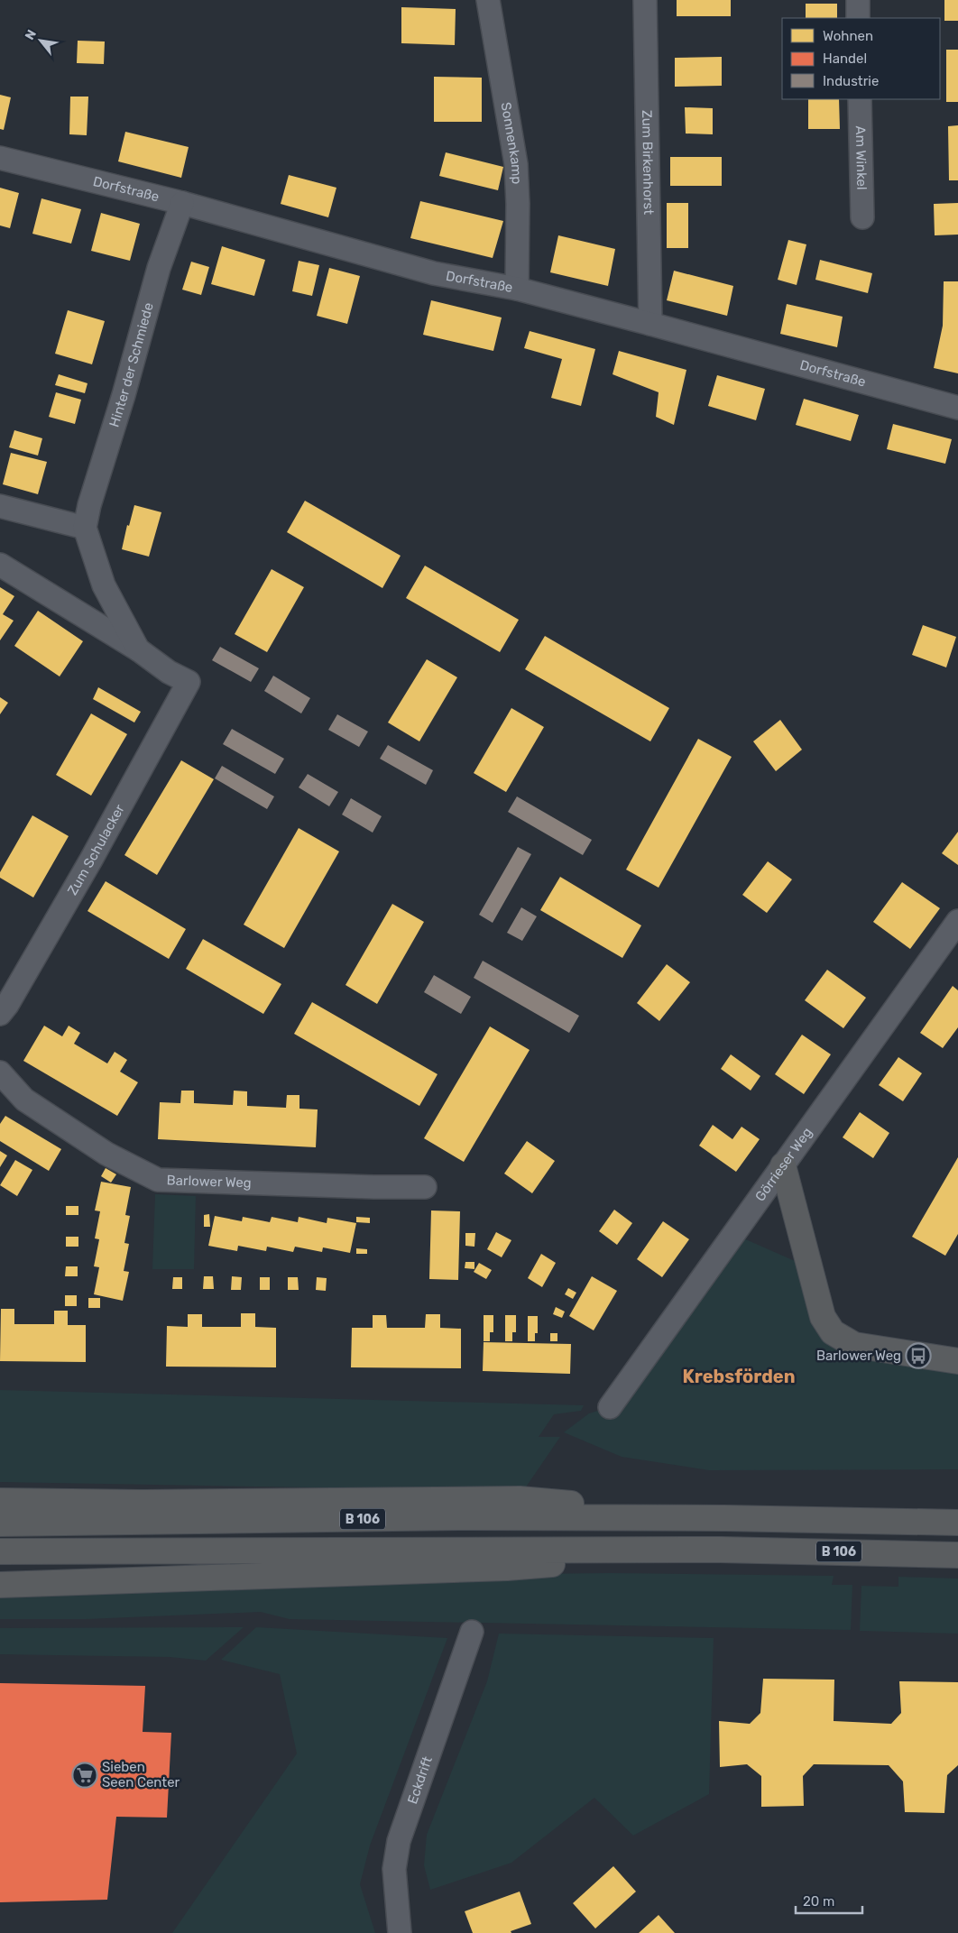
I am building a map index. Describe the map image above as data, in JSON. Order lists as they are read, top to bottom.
{
  "streets": {
    "highway": ["B 106"],
    "street": [
      "Sonnenkamp",
      "Am Winkel",
      "Zum Birkenhorst",
      "Dorfstraße",
      "Hinter der Schmiede",
      "Zum Schulacker",
      "Görrieser Weg",
      "Barlower Weg",
      "Eckdrift"
    ]
  },
  "crossings": [
    ["Sonnenkamp", "Dorfstraße"],
    ["Zum Birkenhorst", "Dorfstraße"],
    ["Dorfstraße", "Hinter der Schmiede"],
    ["Hinter der Schmiede", "Zum Schulacker"]
  ],
  "districts": ["Krebsförden"],
  "places": {
    "bus stop": ["Barlower Weg"],
    "supermarket": ["Sieben Seen Center"]
  },
  "legend": ["Wohnen", "Handel", "Industrie"],
  "scale_bar": "20 m",
  "north": "top left"
}
